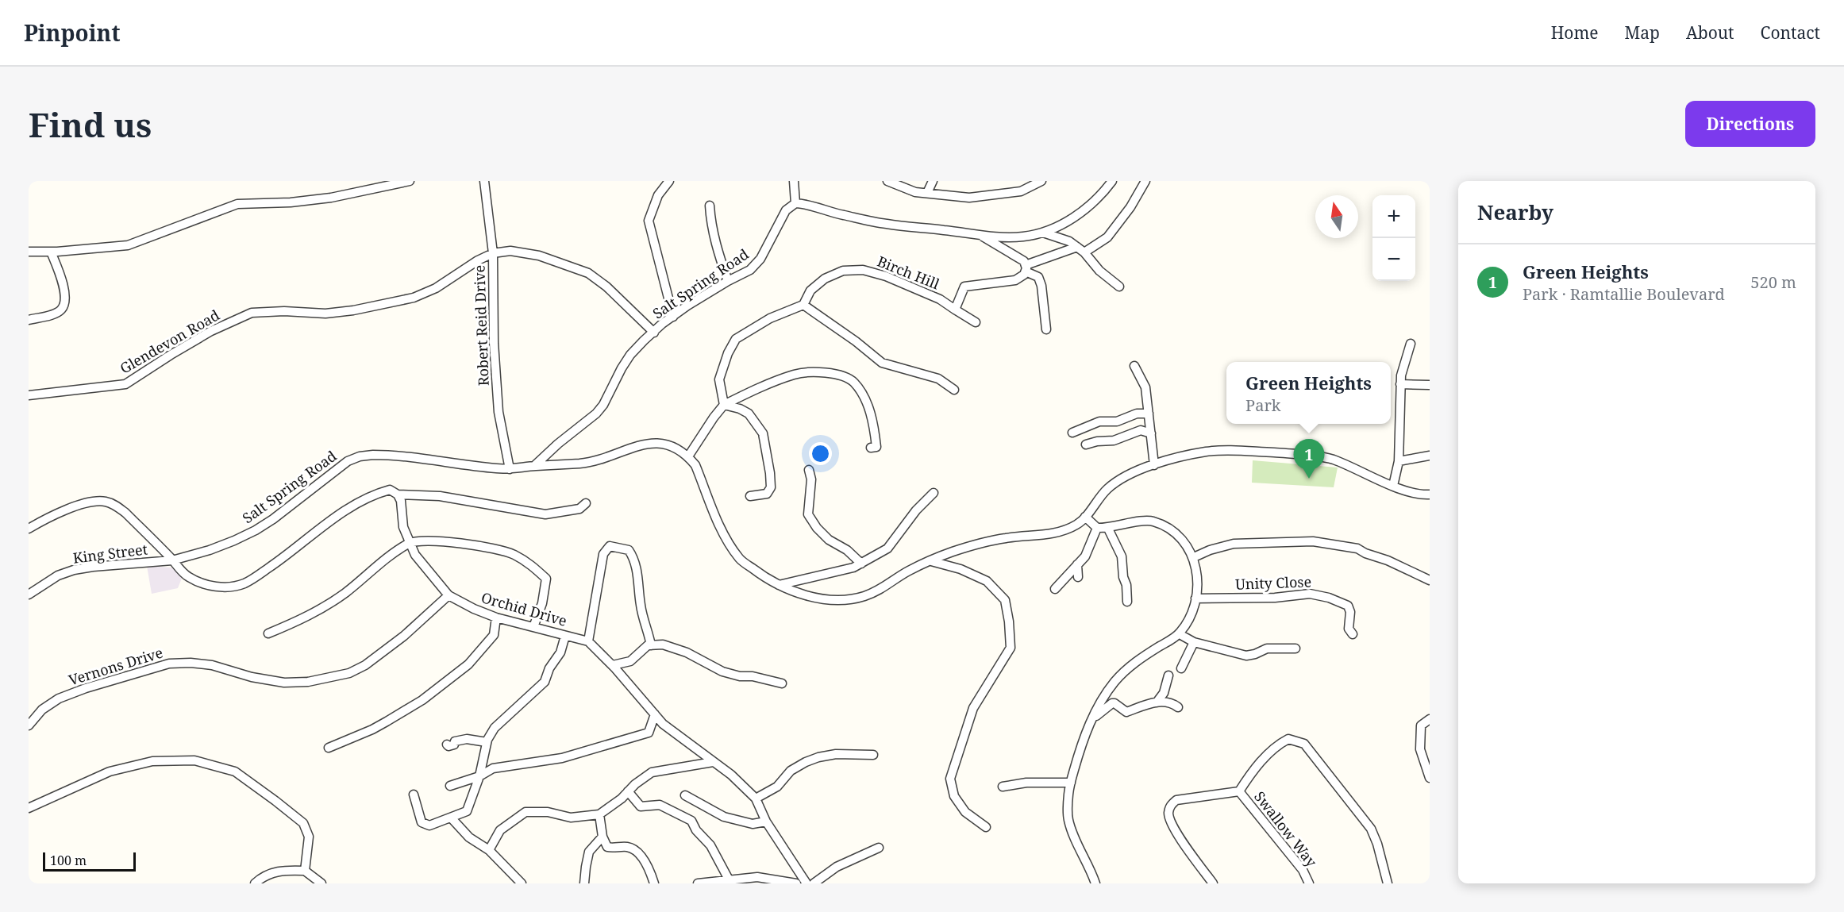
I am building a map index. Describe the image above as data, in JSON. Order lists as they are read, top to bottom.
{
  "streets": {
    "street": [
      "Birch Hill",
      "Salt Spring Road",
      "Robert Reid Drive",
      "Glendevon Road",
      "King Street",
      "Unity Close",
      "Orchid Drive",
      "Vernons Drive",
      "Swallow Way"
    ]
  },
  "crossings": [
    ["Salt Spring Road", "Robert Reid Drive"],
    ["Salt Spring Road", "Glendevon Road"],
    ["Salt Spring Road", "King Street"],
    ["Robert Reid Drive", "Glendevon Road"],
    ["Orchid Drive", "Vernons Drive"]
  ],
  "scale_bar": "100 m",
  "north": "top",
  "page": {
    "header": "Pinpoint",
    "nav": [
      "Home",
      "Map",
      "About",
      "Contact"
    ],
    "buttons": "Directions",
    "title": "Find us",
    "heading": "Nearby",
    "map_buttons": ["+", "−"],
    "list": [
      {
        "mark": "1",
        "name": "Green Heights",
        "note": "Park · Ramtallie Boulevard",
        "value": "520 m"
      }
    ],
    "popup": ["Green Heights", "Park"],
    "pins": "1",
    "scale": "100 m"
  }
}
